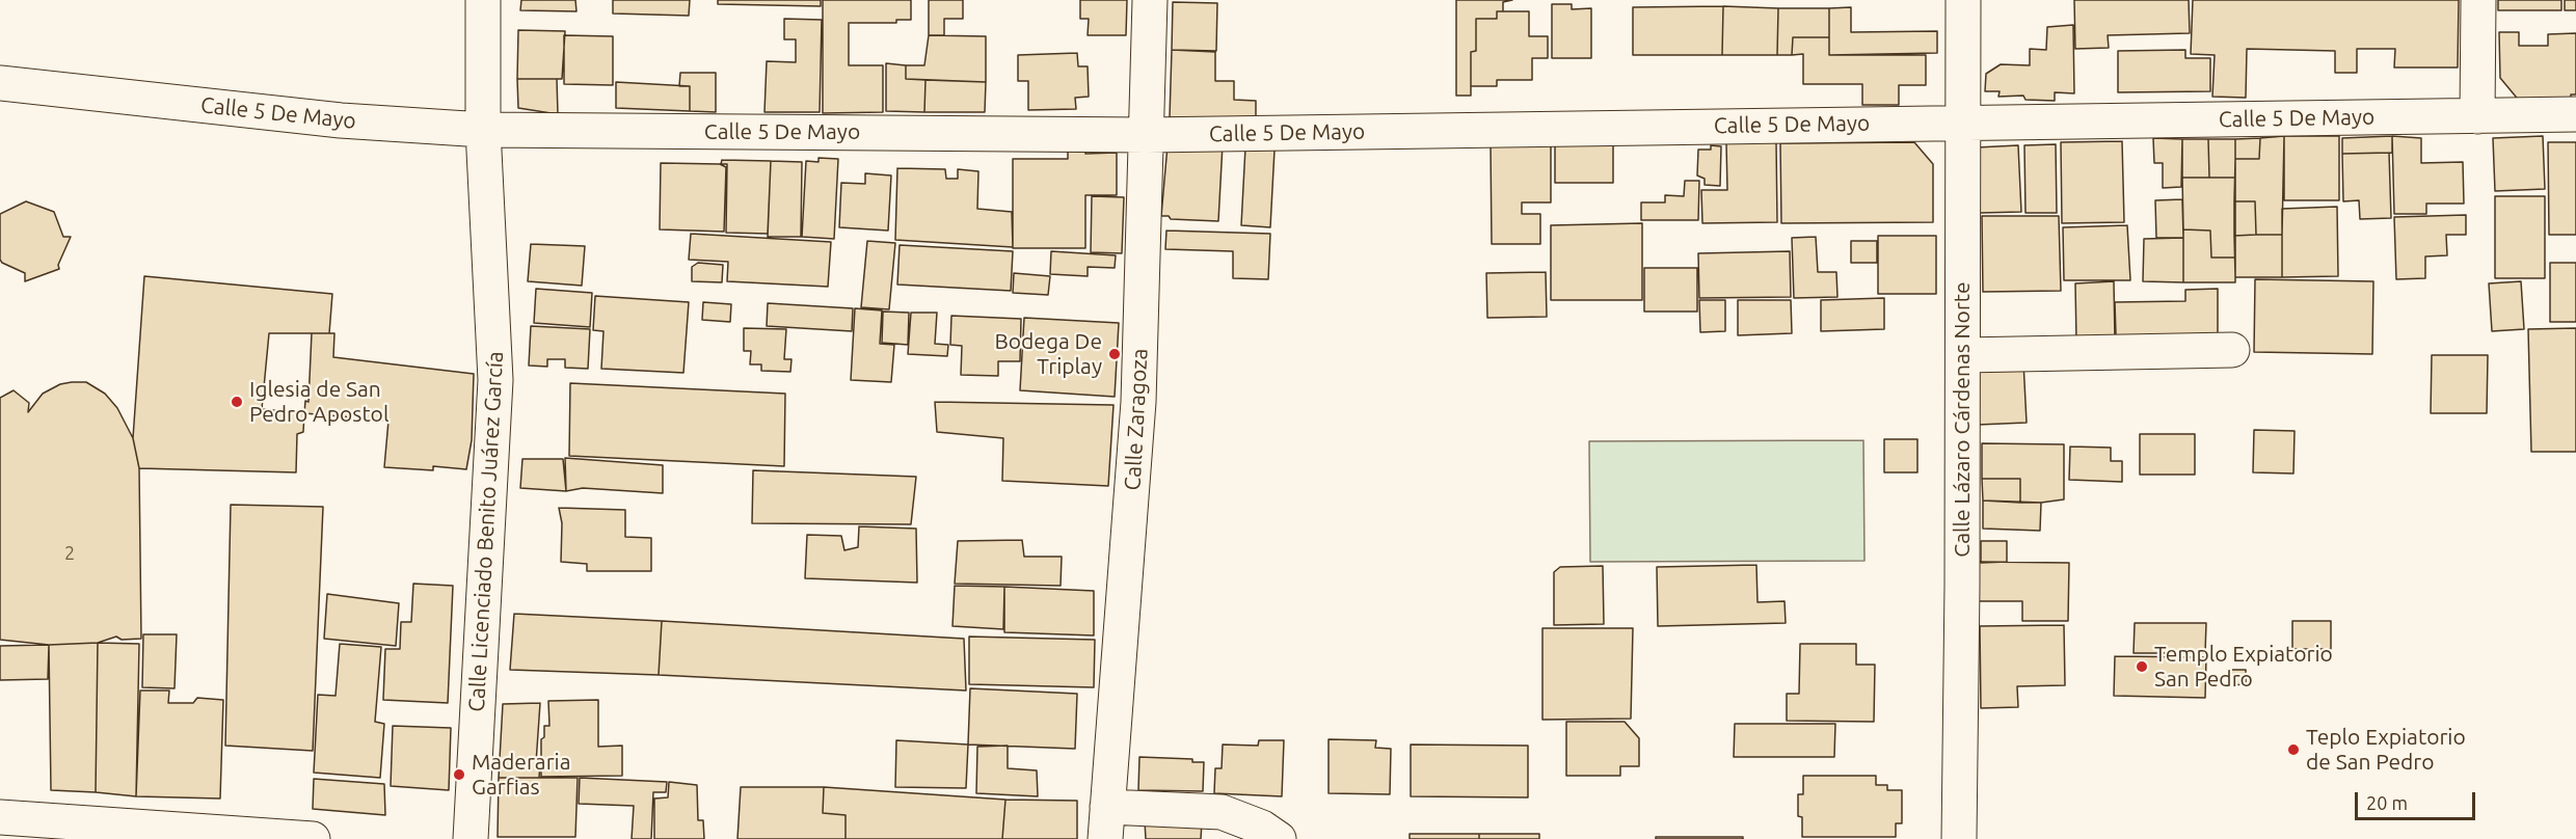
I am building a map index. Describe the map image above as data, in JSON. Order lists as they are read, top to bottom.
{
  "streets": {
    "street": [
      "Calle 5 De Mayo",
      "Calle Zaragoza",
      "Calle Lázaro Cárdenas Norte",
      "Calle Licenciado Benito Juárez García"
    ]
  },
  "crossings": [
    ["Calle 5 De Mayo", "Calle Zaragoza"],
    ["Calle 5 De Mayo", "Calle Lázaro Cárdenas Norte"],
    ["Calle 5 De Mayo", "Calle Licenciado Benito Juárez García"]
  ],
  "places": [
    "Bodega De Triplay",
    "Iglesia de San Pedro Apostol",
    "Templo Expiatorio San Pedro",
    "Teplo Expiatorio de San Pedro",
    "Maderaria Garfias"
  ],
  "house_numbers": ["2"],
  "scale_bar": "20 m"
}
